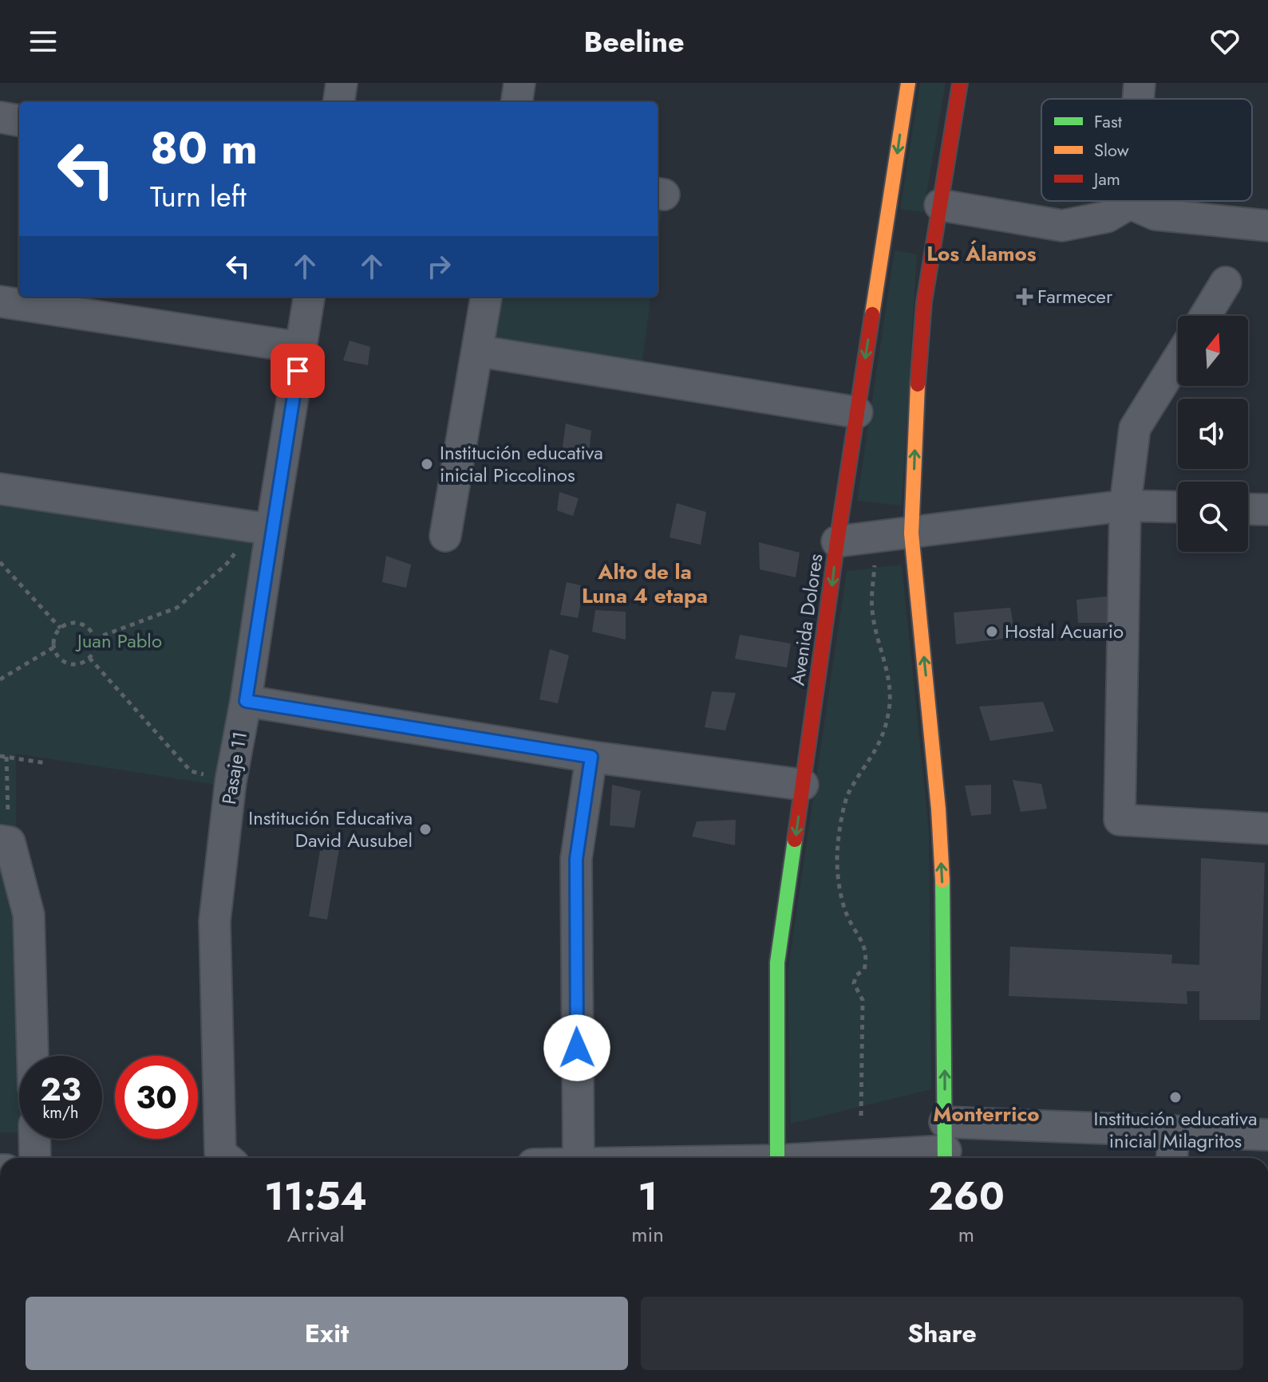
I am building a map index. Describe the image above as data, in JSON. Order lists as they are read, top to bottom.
{
  "streets": {
    "main road": ["Avenida Dolores"],
    "street": ["Pasaje 11"]
  },
  "districts": ["Los Álamos", "Alto de la Luna 4 etapa", "Monterrico"],
  "parks": ["Juan Pablo"],
  "places": {
    "health": ["Farmecer"],
    "other": [
      "Institución educativa inicial Piccolinos",
      "Hostal Acuario",
      "Institución Educativa David Ausubel",
      "Institución educativa inicial Milagritos"
    ]
  },
  "legend": ["Fast", "Slow", "Jam"],
  "north": "top",
  "page": {
    "header": "Beeline",
    "turn": ["80 m", "Turn left"],
    "speed": "23 km/h",
    "limit": "30",
    "eta": [
      "11:54",
      "Arrival",
      "1",
      "min",
      "260",
      "m"
    ],
    "buttons": ["Exit", "Share"]
  }
}
